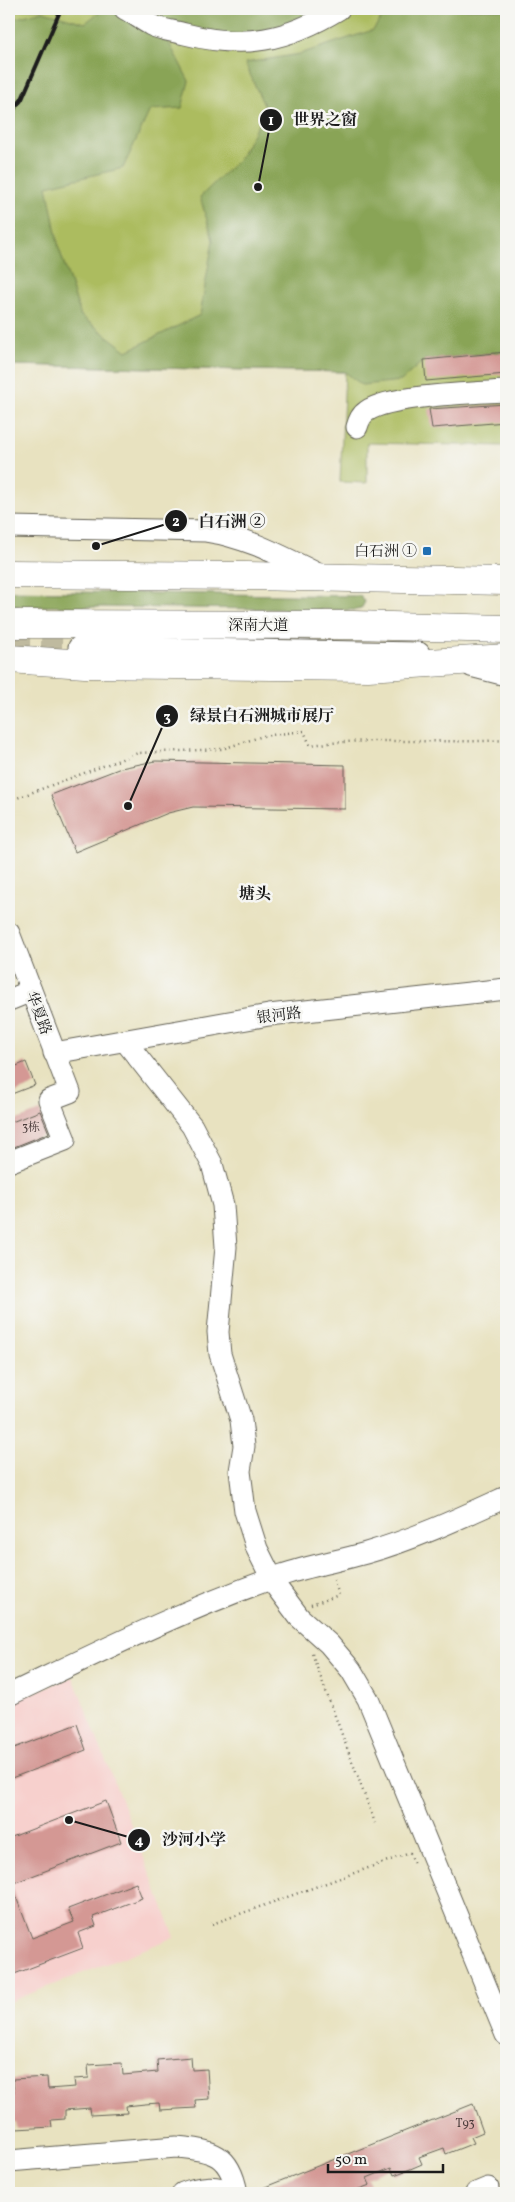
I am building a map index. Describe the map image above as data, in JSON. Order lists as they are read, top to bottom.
{
  "streets": {
    "main road": ["深南大道"],
    "street": ["华夏路", "银河路"]
  },
  "crossings": [
    ["华夏路", "银河路"]
  ],
  "districts": ["塘头"],
  "places": {
    "other": [
      "世界之窗",
      "白石洲 ②",
      "绿景白石洲城市展厅",
      "沙河小学"
    ],
    "transit": ["白石洲 ①"]
  },
  "house_numbers": ["3栋", "T93"],
  "scale_bar": "50 m"
}
